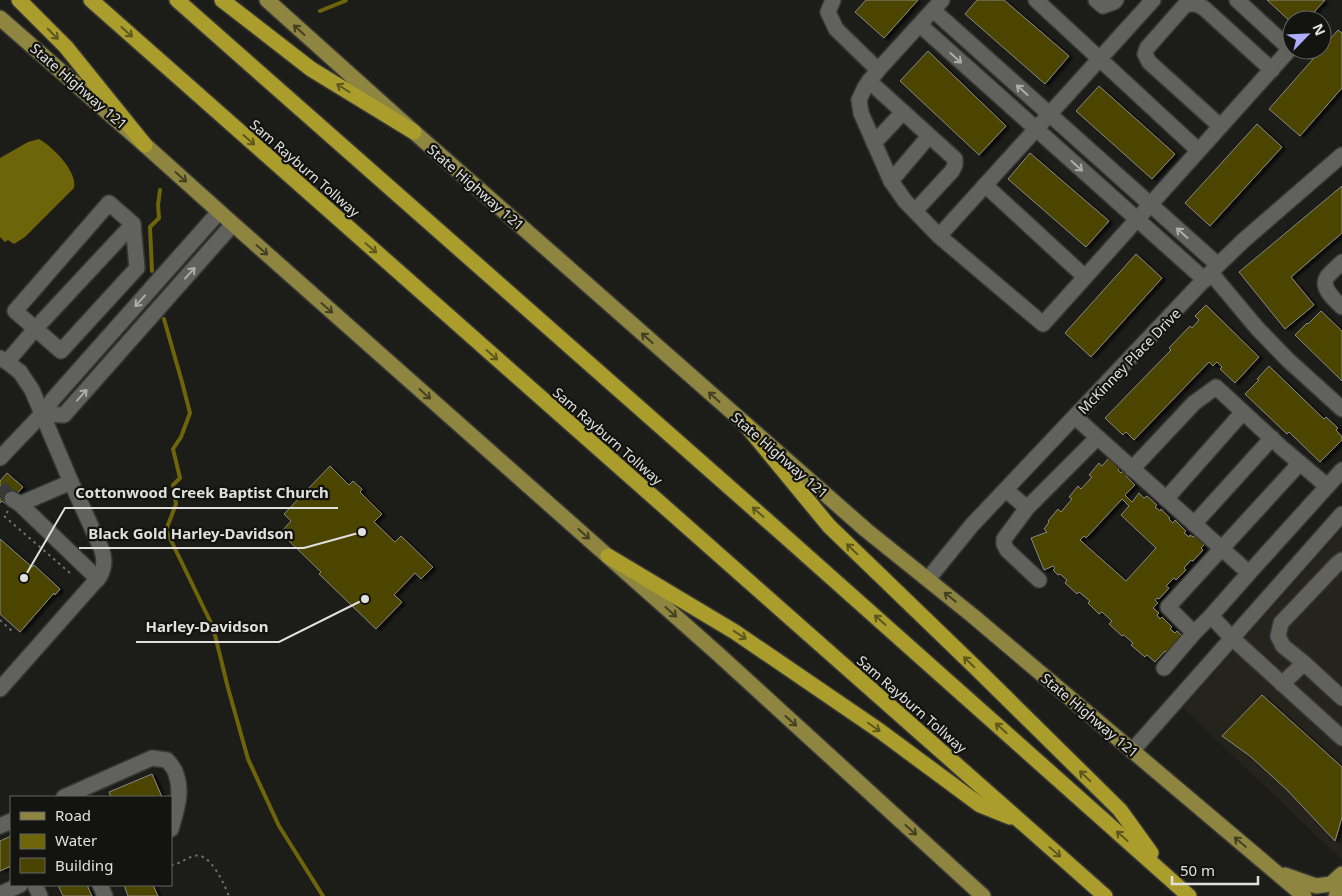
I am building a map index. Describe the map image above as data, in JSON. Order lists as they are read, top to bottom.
{
  "streets": {
    "highway": ["Sam Rayburn Tollway"],
    "main road": ["State Highway 121"],
    "street": ["McKinney Place Drive"]
  },
  "crossings": [
    ["State Highway 121", "McKinney Place Drive"]
  ],
  "places": ["Black Gold Harley-Davidson", "Cottonwood Creek Baptist Church", "Harley-Davidson"],
  "legend": ["Road", "Water", "Building"],
  "scale_bar": "50 m",
  "north": "top right"
}
